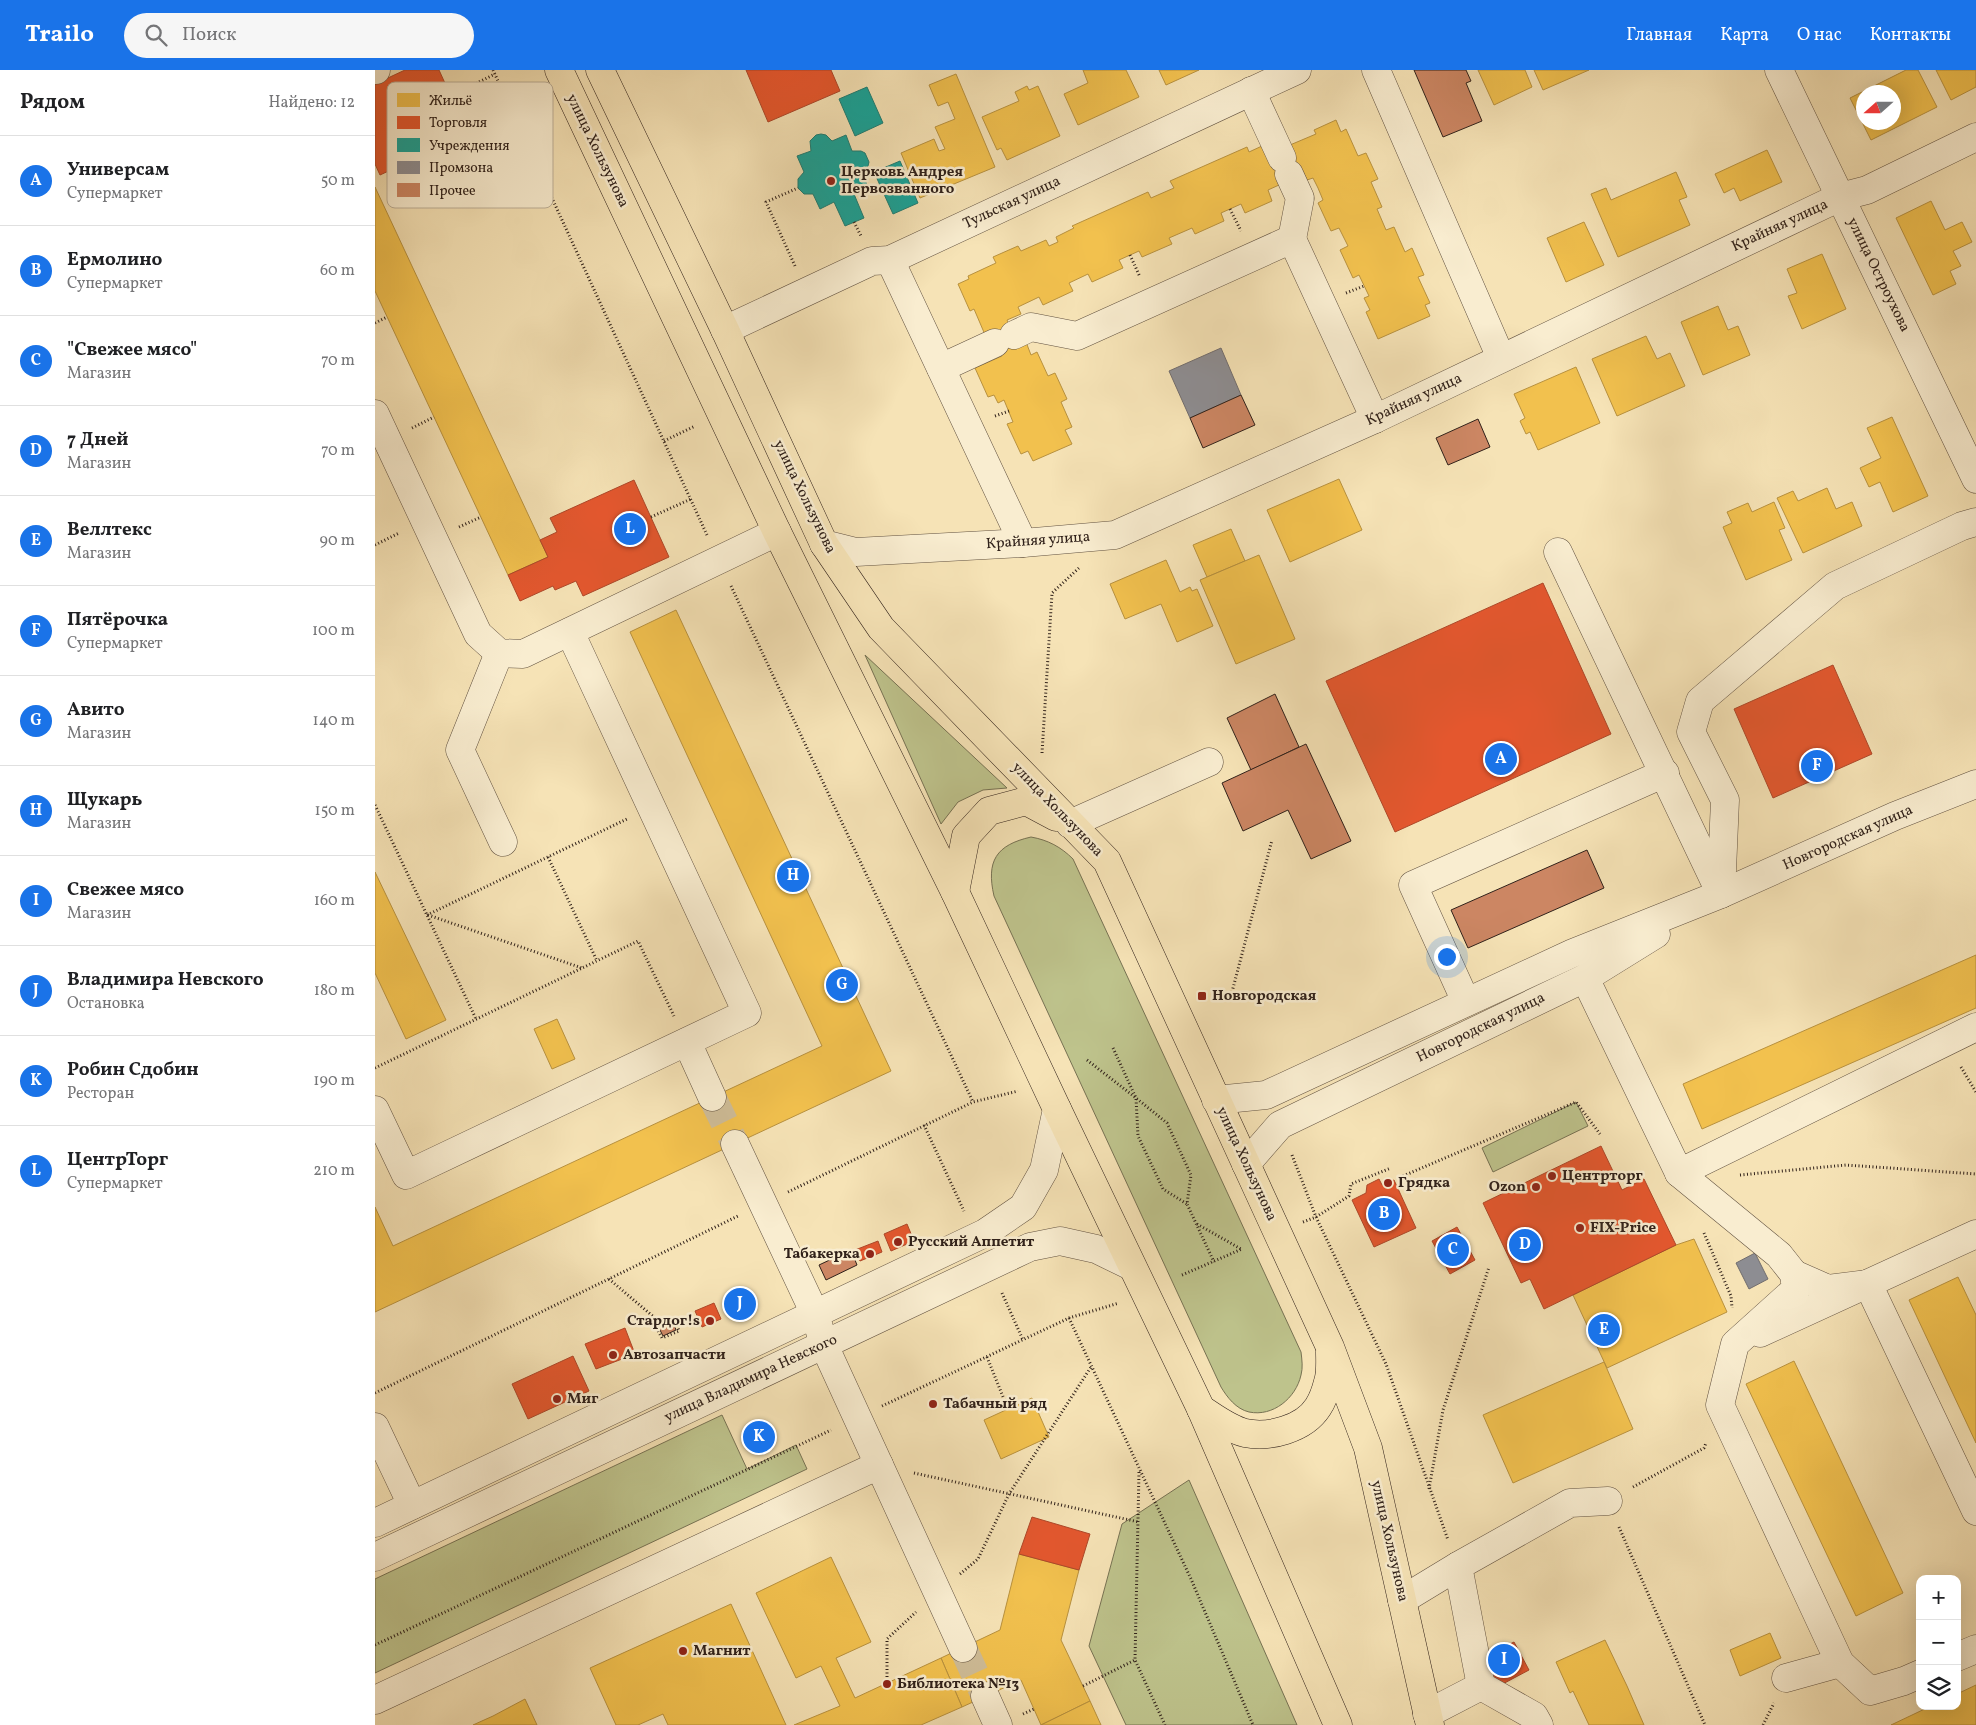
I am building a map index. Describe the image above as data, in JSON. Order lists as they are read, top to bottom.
{
  "streets": {
    "main road": ["улица Хользунова"],
    "street": [
      "Тульская улица",
      "Крайняя улица",
      "улица Остроухова",
      "Новгородская улица",
      "улица Владимира Невского"
    ]
  },
  "crossings": [
    ["улица Хользунова", "Тульская улица"],
    ["улица Хользунова", "Крайняя улица"],
    ["улица Хользунова", "Новгородская улица"],
    ["улица Хользунова", "улица Владимира Невского"],
    ["Крайняя улица", "улица Остроухова"]
  ],
  "places": {
    "other": [
      "Церковь Андрея Первозванного",
      "Центрторг",
      "Грядка",
      "Ozon",
      "FIX-Price",
      "Русский Аппетит",
      "Табакерка",
      "Стардог!s",
      "Автозапчасти",
      "Миг",
      "Табачный ряд",
      "Магнит",
      "Библиотека №13"
    ],
    "transit": ["Новгородская"]
  },
  "legend": [
    "Жильё",
    "Торговля",
    "Учреждения",
    "Промзона",
    "Прочее"
  ],
  "north": "left",
  "page": {
    "header": "Trailo",
    "search": "Поиск",
    "nav": [
      "Главная",
      "Карта",
      "О нас",
      "Контакты"
    ],
    "heading": ["Рядом", "Найдено: 12"],
    "list": [
      {
        "mark": "A",
        "name": "Универсам",
        "note": "Супермаркет",
        "value": "50 m"
      },
      {
        "mark": "B",
        "name": "Ермолино",
        "note": "Супермаркет",
        "value": "60 m"
      },
      {
        "mark": "C",
        "name": "\"Свежее мясо\"",
        "note": "Магазин",
        "value": "70 m"
      },
      {
        "mark": "D",
        "name": "7 Дней",
        "note": "Магазин",
        "value": "70 m"
      },
      {
        "mark": "E",
        "name": "Веллтекс",
        "note": "Магазин",
        "value": "90 m"
      },
      {
        "mark": "F",
        "name": "Пятёрочка",
        "note": "Супермаркет",
        "value": "100 m"
      },
      {
        "mark": "G",
        "name": "Авито",
        "note": "Магазин",
        "value": "140 m"
      },
      {
        "mark": "H",
        "name": "Щукарь",
        "note": "Магазин",
        "value": "150 m"
      },
      {
        "mark": "I",
        "name": "Свежее мясо",
        "note": "Магазин",
        "value": "160 m"
      },
      {
        "mark": "J",
        "name": "Владимира Невского",
        "note": "Остановка",
        "value": "180 m"
      },
      {
        "mark": "K",
        "name": "Робин Сдобин",
        "note": "Ресторан",
        "value": "190 m"
      },
      {
        "mark": "L",
        "name": "ЦентрТорг",
        "note": "Супермаркет",
        "value": "210 m"
      }
    ],
    "pins": [
      "L",
      "A",
      "F",
      "H",
      "G",
      "B",
      "D",
      "C",
      "J",
      "E",
      "K",
      "I"
    ],
    "map_buttons": ["+", "−"]
  }
}
